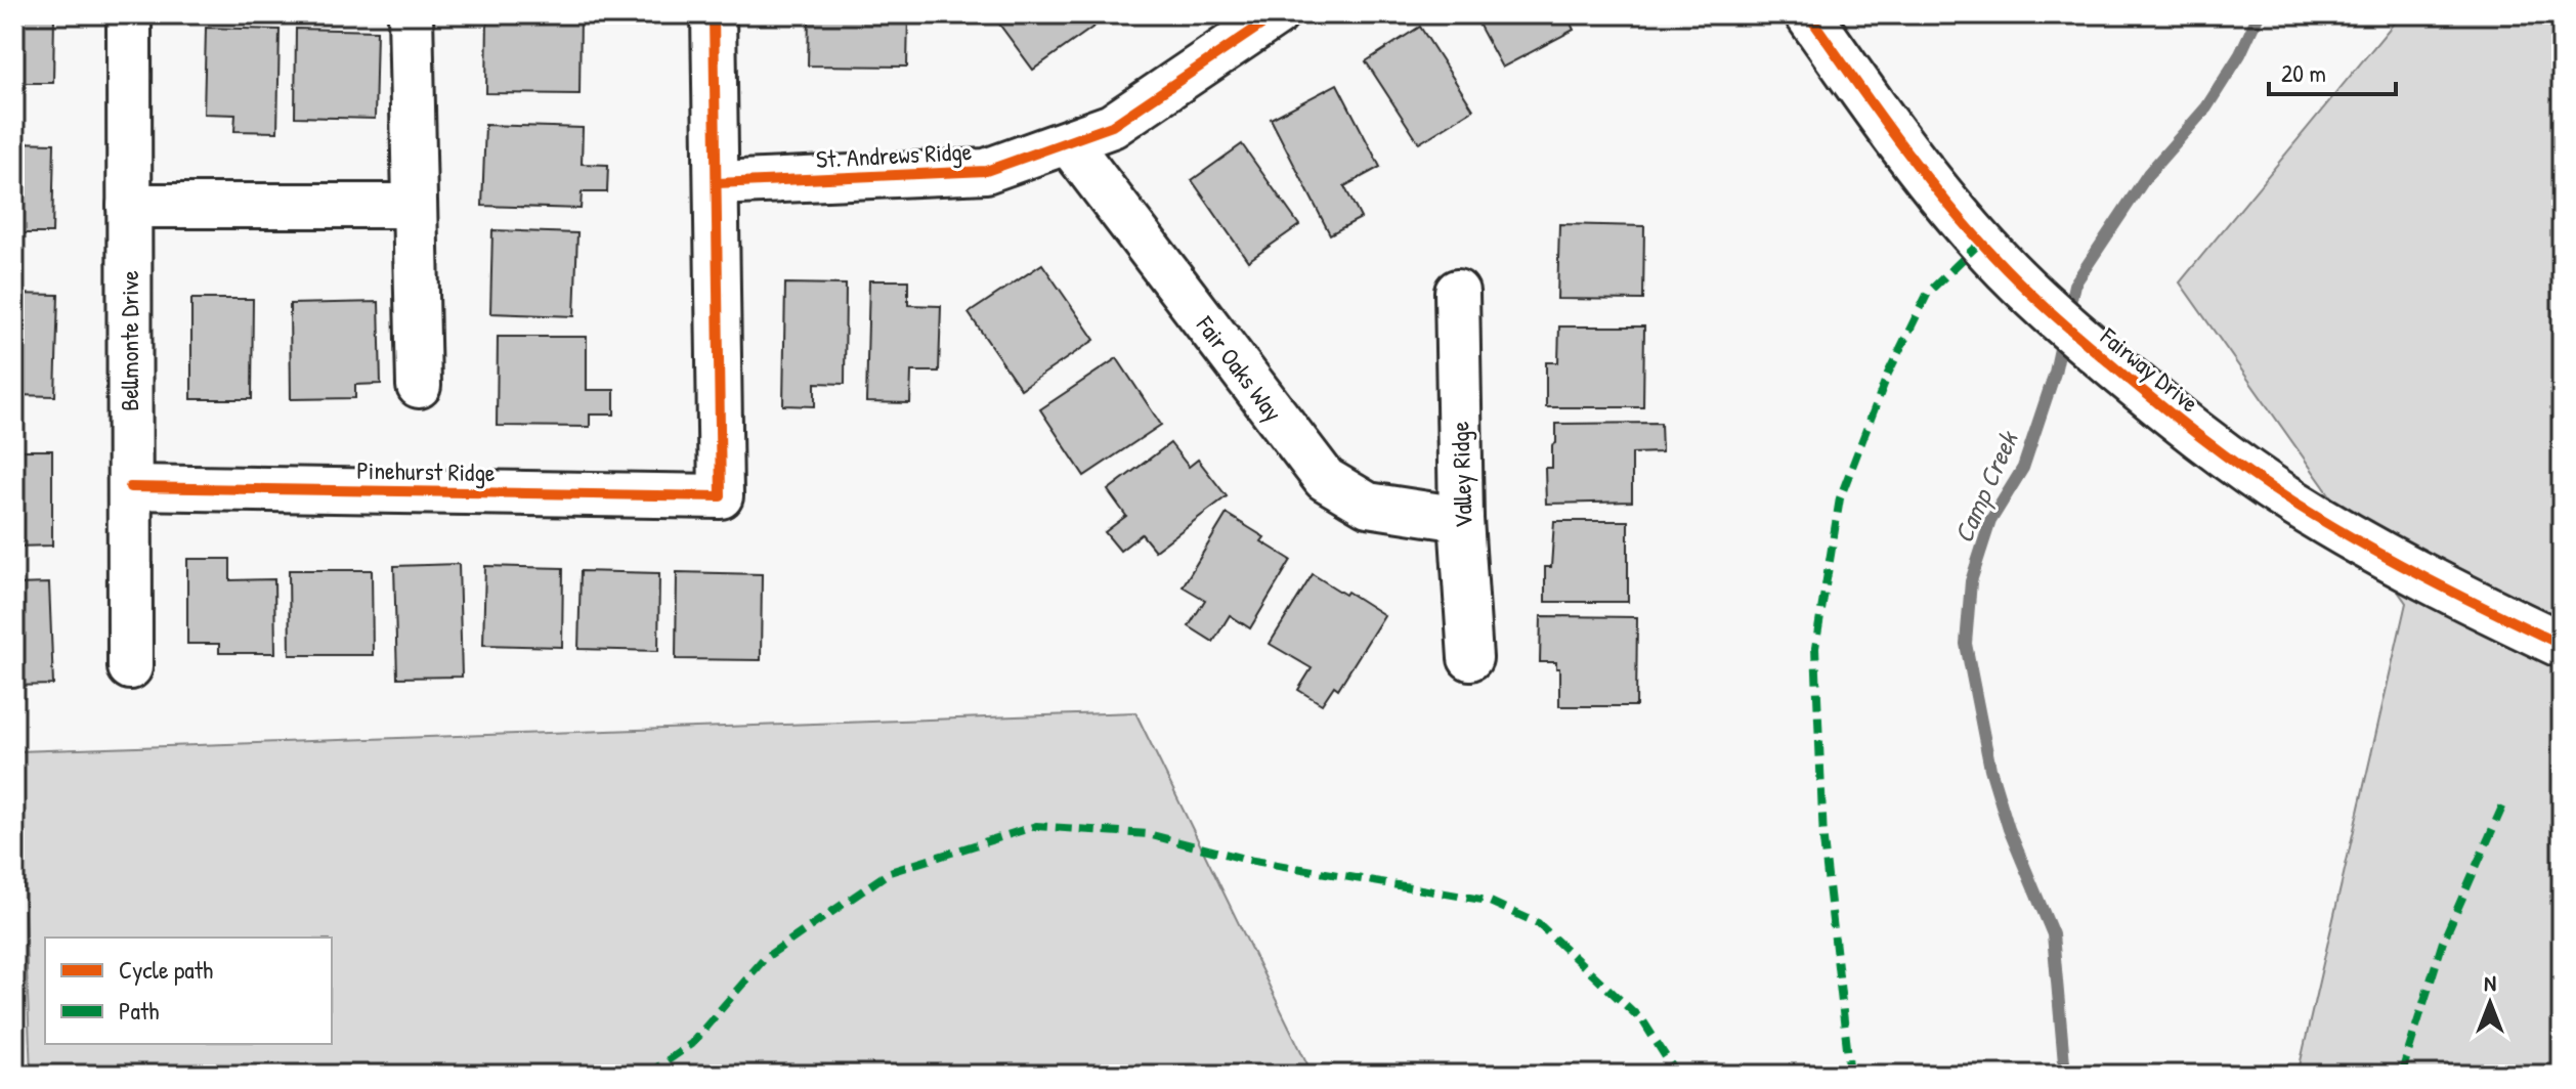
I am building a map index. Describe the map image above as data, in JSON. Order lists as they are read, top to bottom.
{
  "streets": {
    "street": [
      "St. Andrews Ridge",
      "Bellmonte Drive",
      "Fair Oaks Way",
      "Fairway Drive",
      "Pinehurst Ridge",
      "Valley Ridge"
    ]
  },
  "crossings": [
    ["St. Andrews Ridge", "Fair Oaks Way"],
    ["St. Andrews Ridge", "Pinehurst Ridge"],
    ["Bellmonte Drive", "Pinehurst Ridge"],
    ["Fair Oaks Way", "Valley Ridge"]
  ],
  "water": ["Camp Creek"],
  "legend": ["Cycle path", "Path"],
  "scale_bar": "20 m",
  "north": "top"
}
